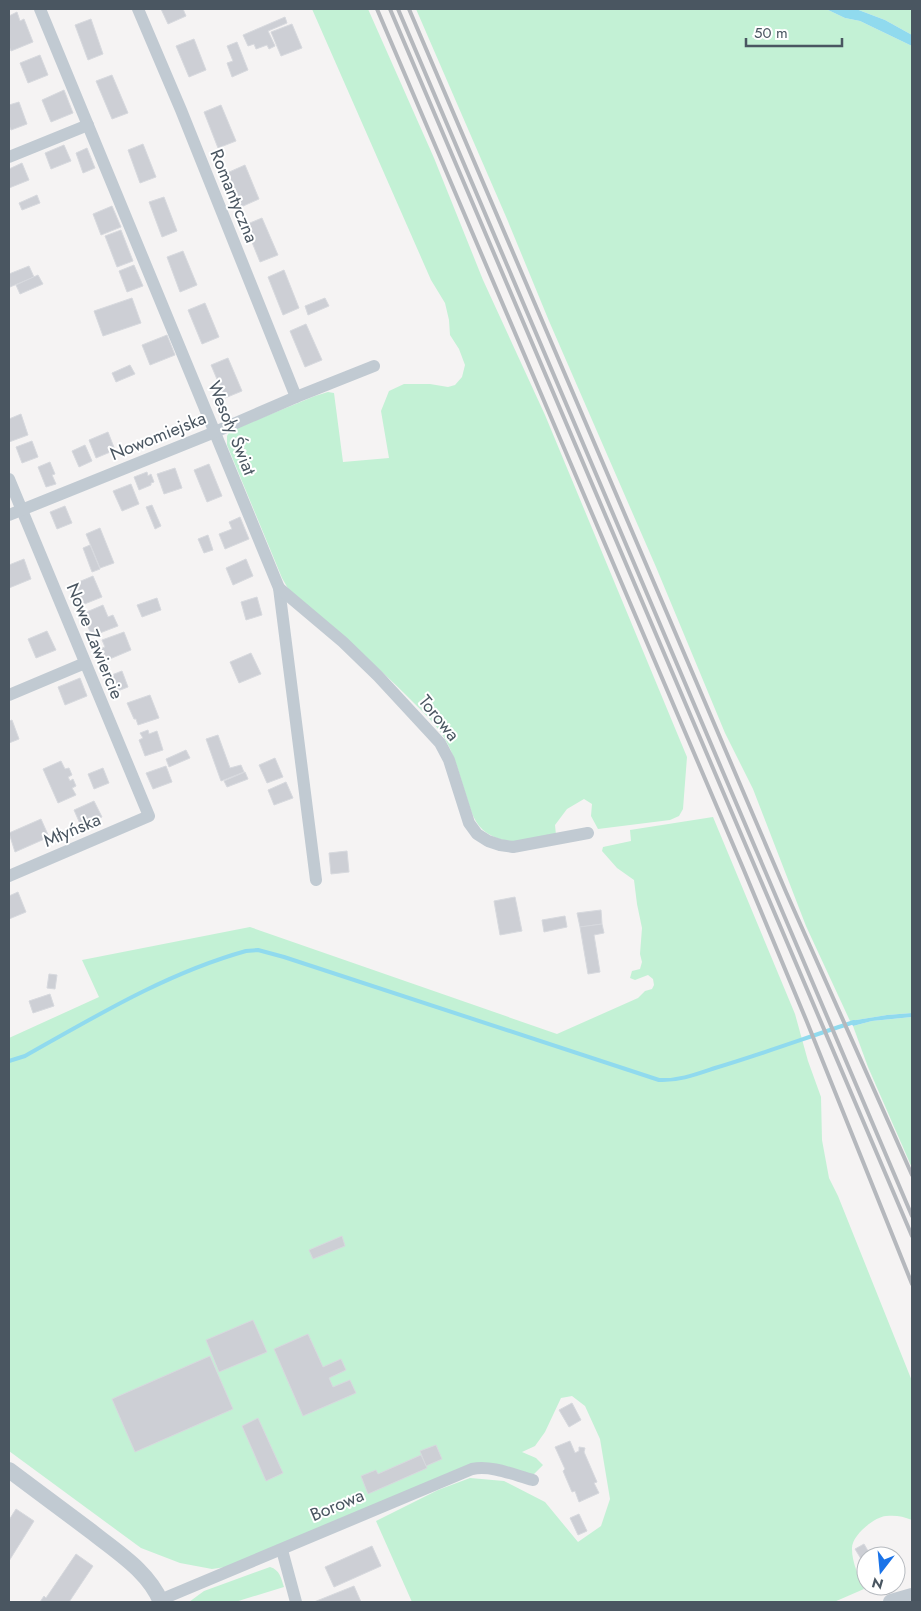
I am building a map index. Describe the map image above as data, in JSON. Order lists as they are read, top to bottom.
{
  "streets": {
    "street": [
      "Romantyczna",
      "Wesoły Świat",
      "Nowomiejska",
      "Nowe Zawiercie",
      "Torowa",
      "Młyńska",
      "Borowa"
    ]
  },
  "crossings": [
    ["Romantyczna", "Nowomiejska"],
    ["Wesoły Świat", "Nowomiejska"],
    ["Wesoły Świat", "Torowa"],
    ["Nowomiejska", "Nowe Zawiercie"],
    ["Nowe Zawiercie", "Młyńska"]
  ],
  "scale_bar": "50 m",
  "north": "bottom"
}
